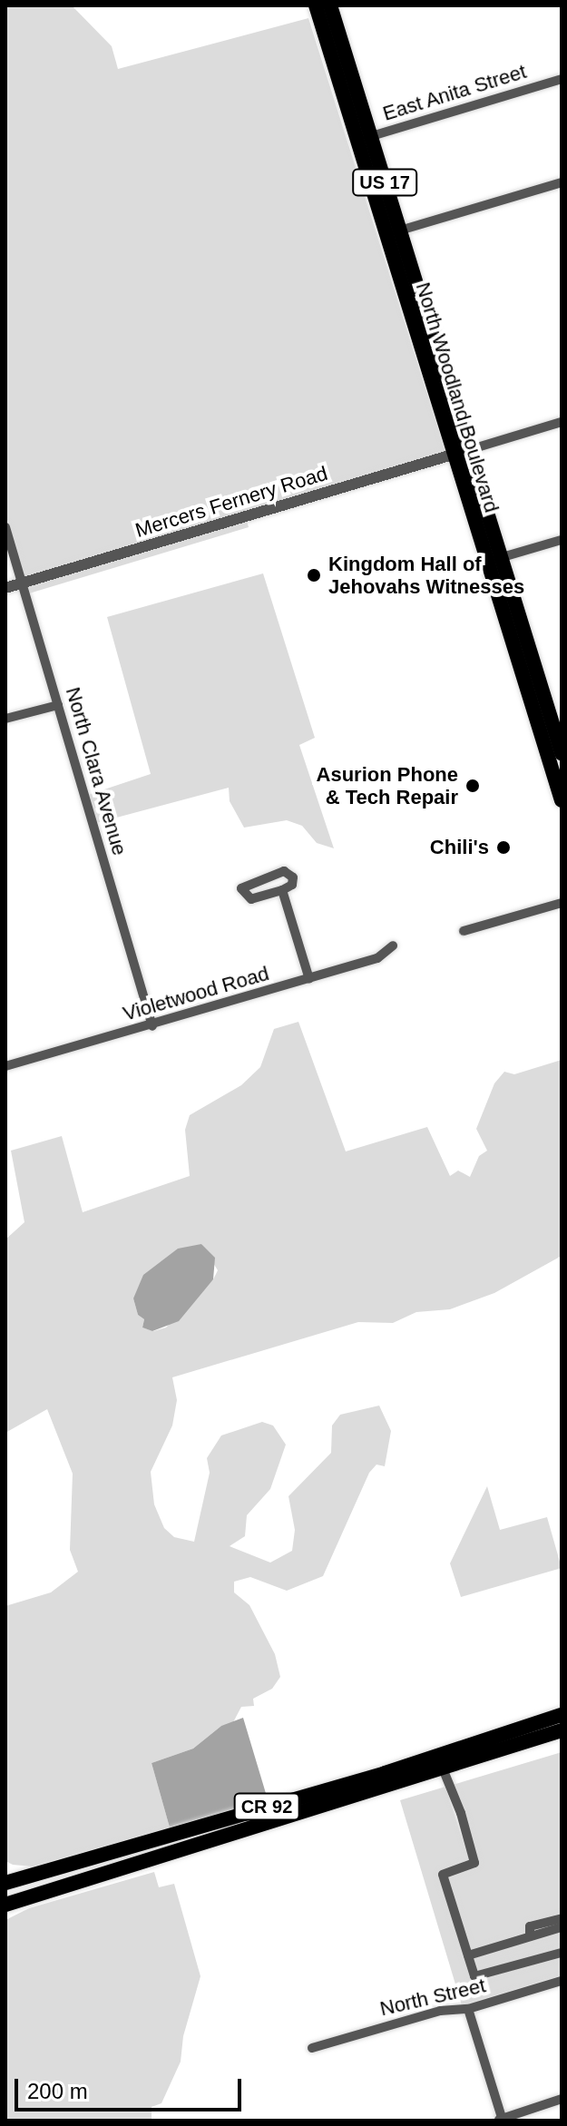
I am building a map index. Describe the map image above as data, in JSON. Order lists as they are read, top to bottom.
{
  "streets": {
    "main road": ["US 17", "North Woodland Boulevard", "CR 92"],
    "street": [
      "East Anita Street",
      "Mercers Fernery Road",
      "North Clara Avenue",
      "Violetwood Road",
      "North Street"
    ]
  },
  "crossings": [
    ["East Anita Street", "North Woodland Boulevard"],
    ["North Woodland Boulevard", "Mercers Fernery Road"],
    ["Mercers Fernery Road", "North Clara Avenue"],
    ["North Clara Avenue", "Violetwood Road"]
  ],
  "places": ["Kingdom Hall of Jehovahs Witnesses", "Asurion Phone & Tech Repair", "Chili's"],
  "scale_bar": "200 m"
}
